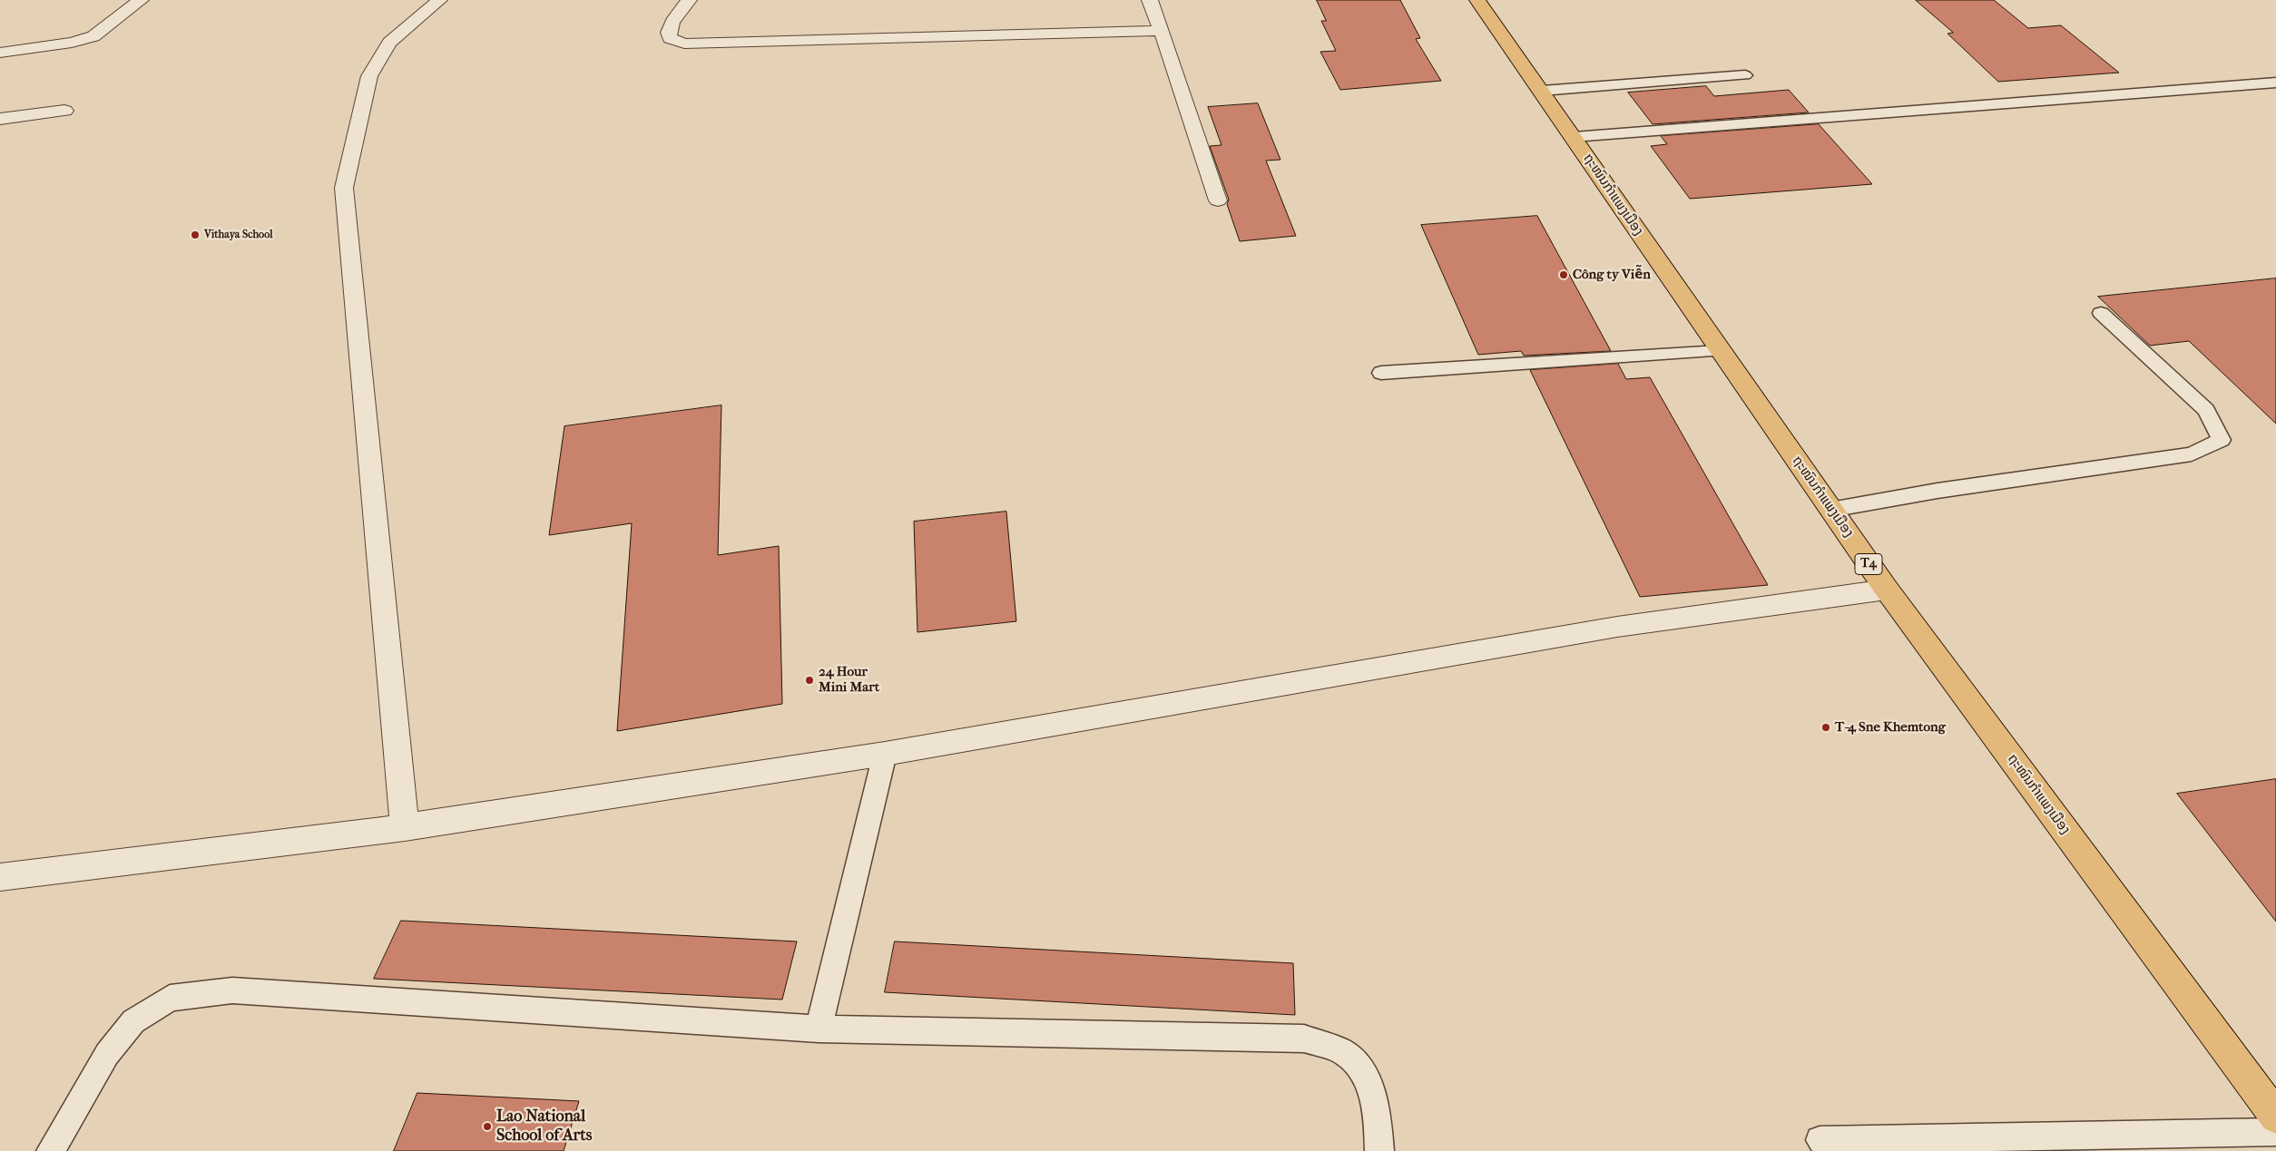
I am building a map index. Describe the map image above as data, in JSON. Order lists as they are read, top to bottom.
{
  "streets": {
    "main road": ["ຖະໜົນກຳແພງເມືອງ", "T4"]
  },
  "places": [
    "Vithaya School",
    "Công ty Viễn",
    "24 Hour Mini Mart",
    "T-4 Sne Khemtong",
    "Lao National School of Arts"
  ]
}
